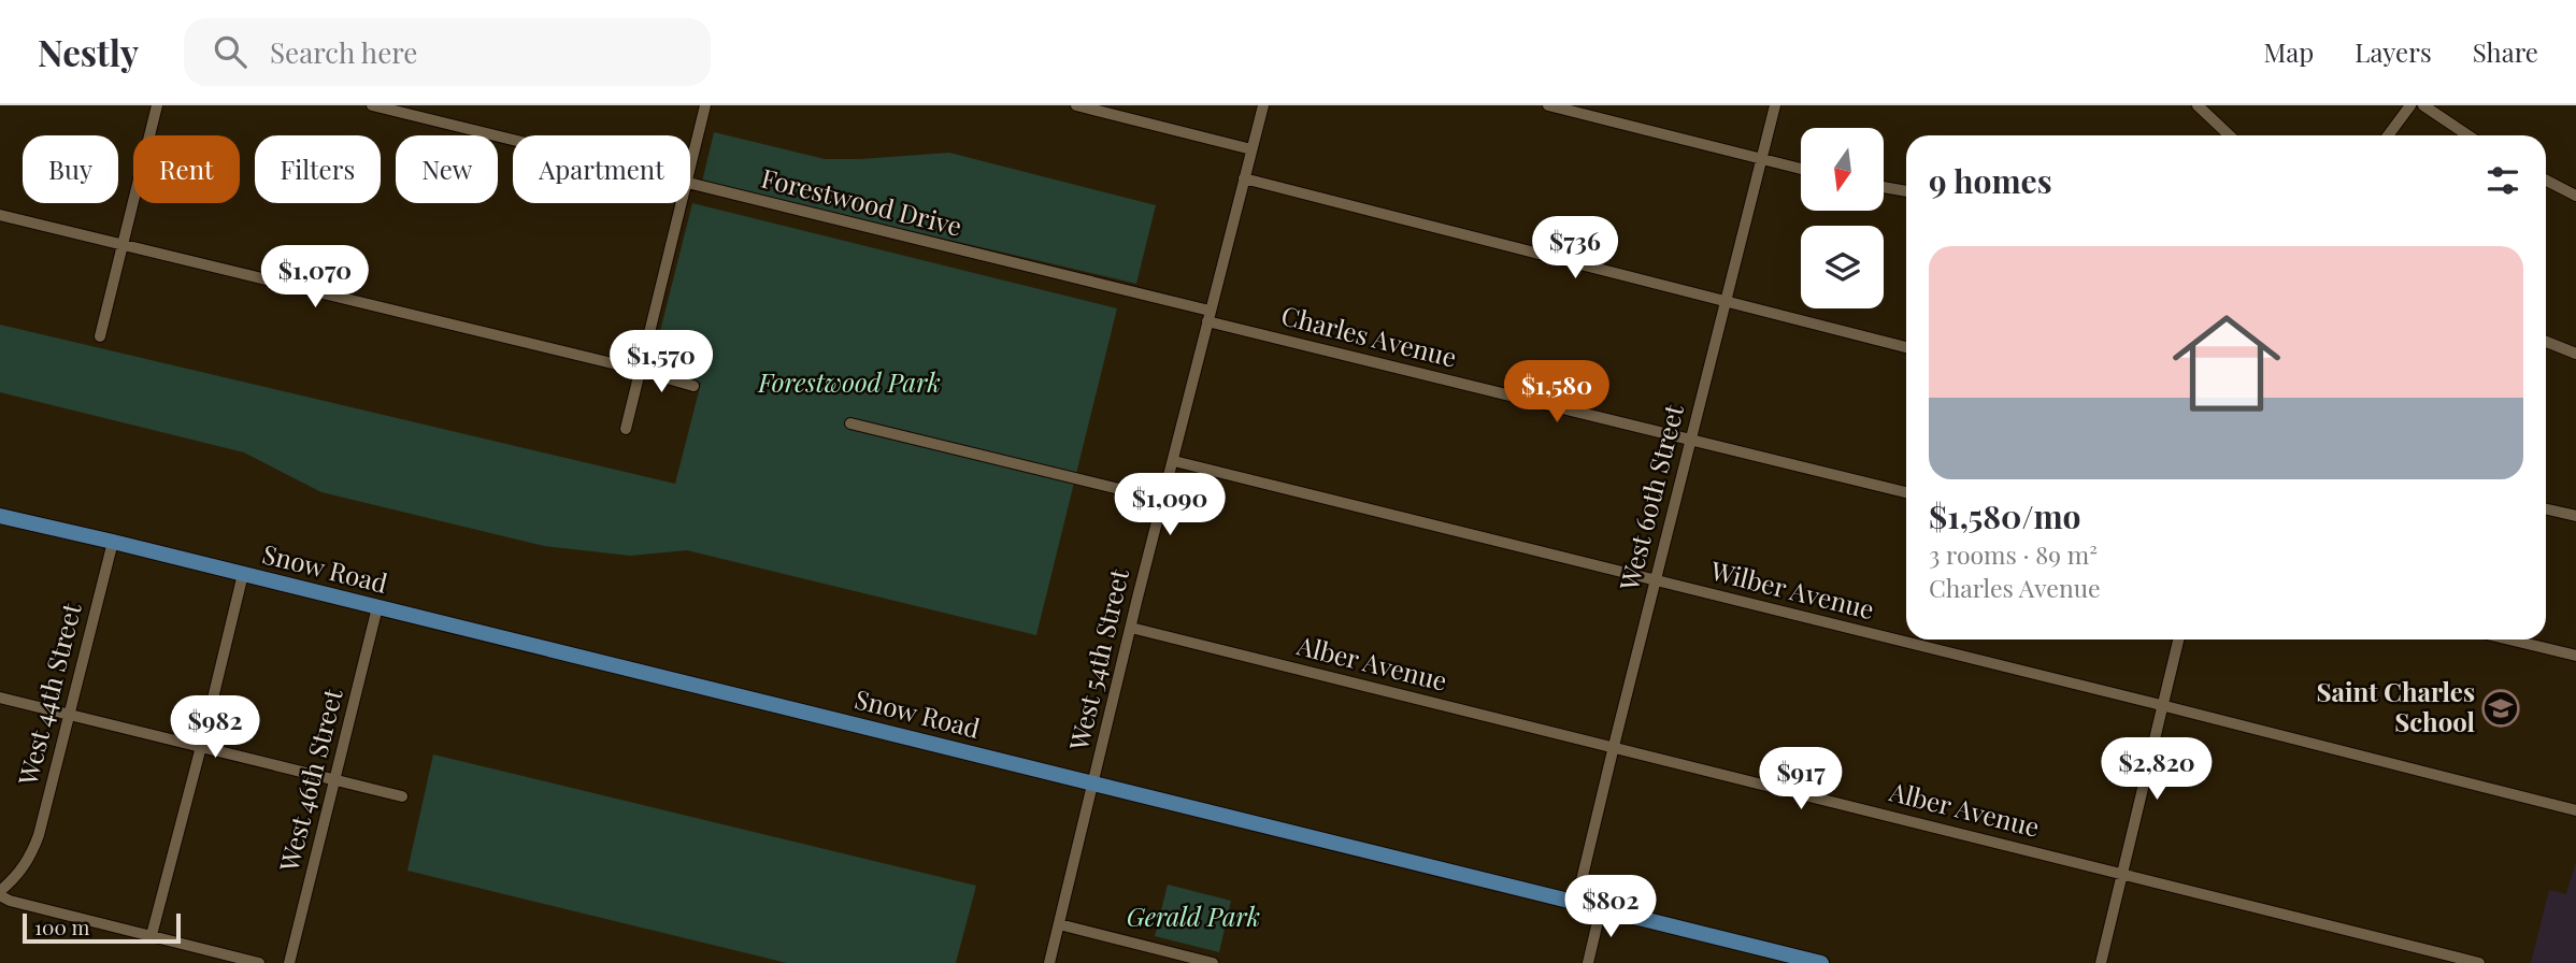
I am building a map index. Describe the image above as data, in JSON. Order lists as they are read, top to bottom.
{
  "streets": {
    "main road": ["Snow Road"],
    "street": [
      "Forestwood Drive",
      "Charles Avenue",
      "West 60th Street",
      "Wilber Avenue",
      "West 54th Street",
      "Alber Avenue",
      "West 44th Street",
      "West 46th Street"
    ]
  },
  "crossings": [
    ["Forestwood Drive", "Charles Avenue"],
    ["Forestwood Drive", "West 54th Street"],
    ["Charles Avenue", "West 60th Street"],
    ["Charles Avenue", "West 54th Street"],
    ["West 60th Street", "Snow Road"],
    ["West 60th Street", "Wilber Avenue"],
    ["West 60th Street", "Alber Avenue"],
    ["Snow Road", "West 54th Street"],
    ["Snow Road", "West 44th Street"],
    ["Snow Road", "West 46th Street"],
    ["Wilber Avenue", "West 54th Street"],
    ["West 54th Street", "Alber Avenue"]
  ],
  "parks": ["Forestwood Park", "Gerald Park"],
  "places": {
    "school or university": ["Saint Charles School"]
  },
  "scale_bar": "100 m",
  "north": "bottom",
  "page": {
    "header": "Nestly",
    "search": "Search here",
    "nav": ["Map", "Layers", "Share"],
    "chip": [
      "Buy",
      "Rent",
      "Filters",
      "New",
      "Apartment"
    ],
    "heading": "9 homes",
    "price": [
      "$736",
      "$1,070",
      "$1,570",
      "$1,580",
      "$1,090",
      "$982",
      "$2,820",
      "$917",
      "$802"
    ],
    "list": [
      {
        "name": "$1,580/mo",
        "note": "3 rooms · 89 m² · Charles Avenue"
      }
    ],
    "scale": "100 m"
  }
}
